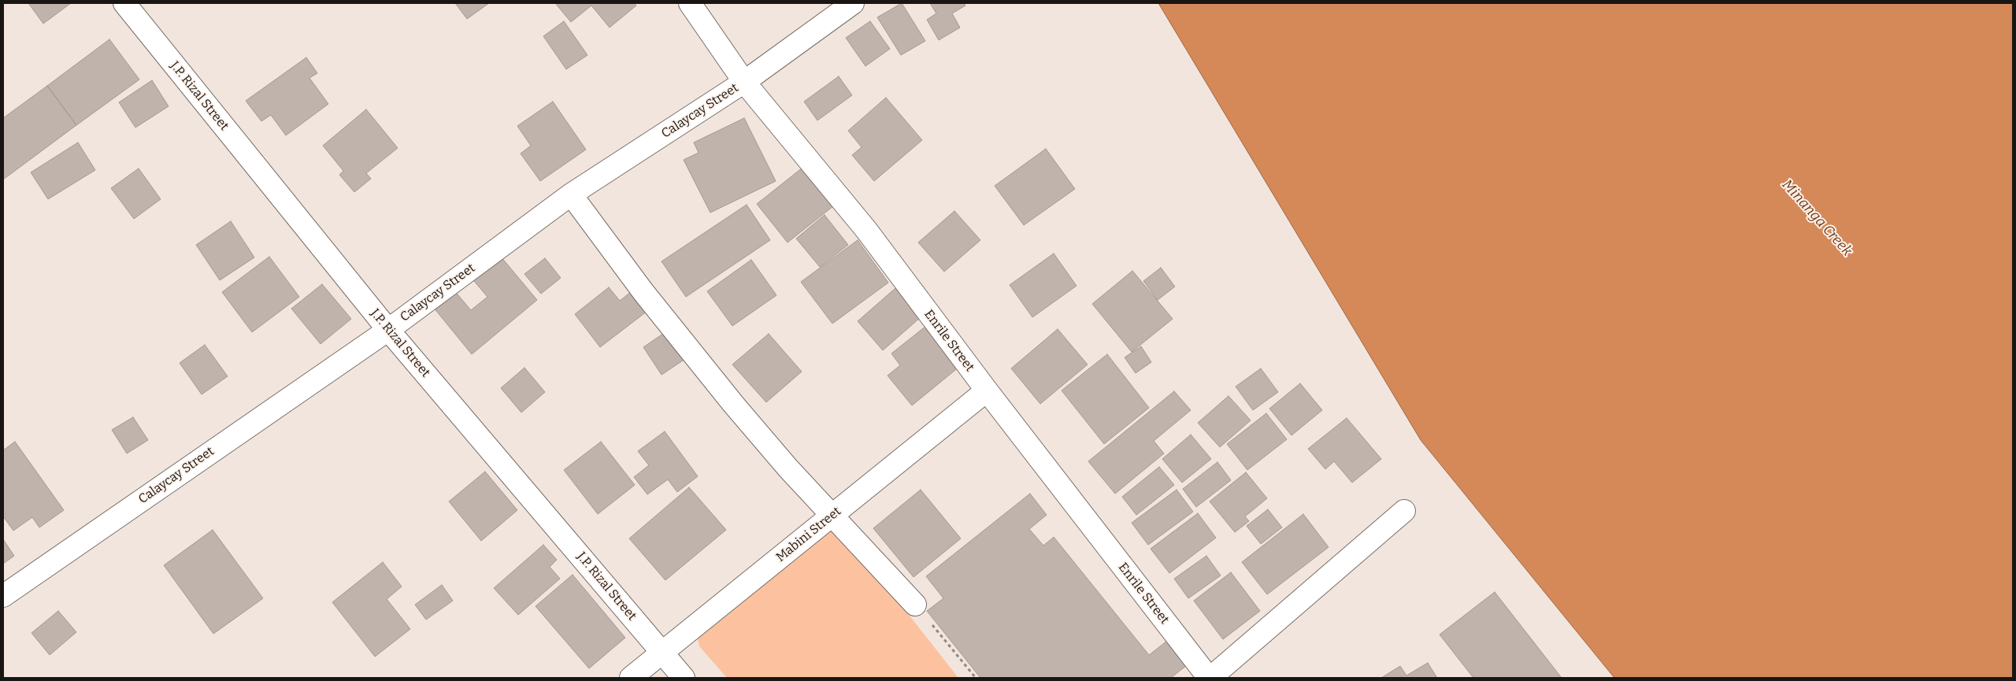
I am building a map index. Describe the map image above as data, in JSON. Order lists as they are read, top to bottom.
{
  "streets": {
    "street": [
      "J.P. Rizal Street",
      "Calaycay Street",
      "Enrile Street",
      "Mabini Street"
    ]
  },
  "crossings": [
    ["J.P. Rizal Street", "Calaycay Street"],
    ["J.P. Rizal Street", "Mabini Street"],
    ["Calaycay Street", "Enrile Street"],
    ["Enrile Street", "Mabini Street"]
  ],
  "water": ["Minanga Creek"]
}
